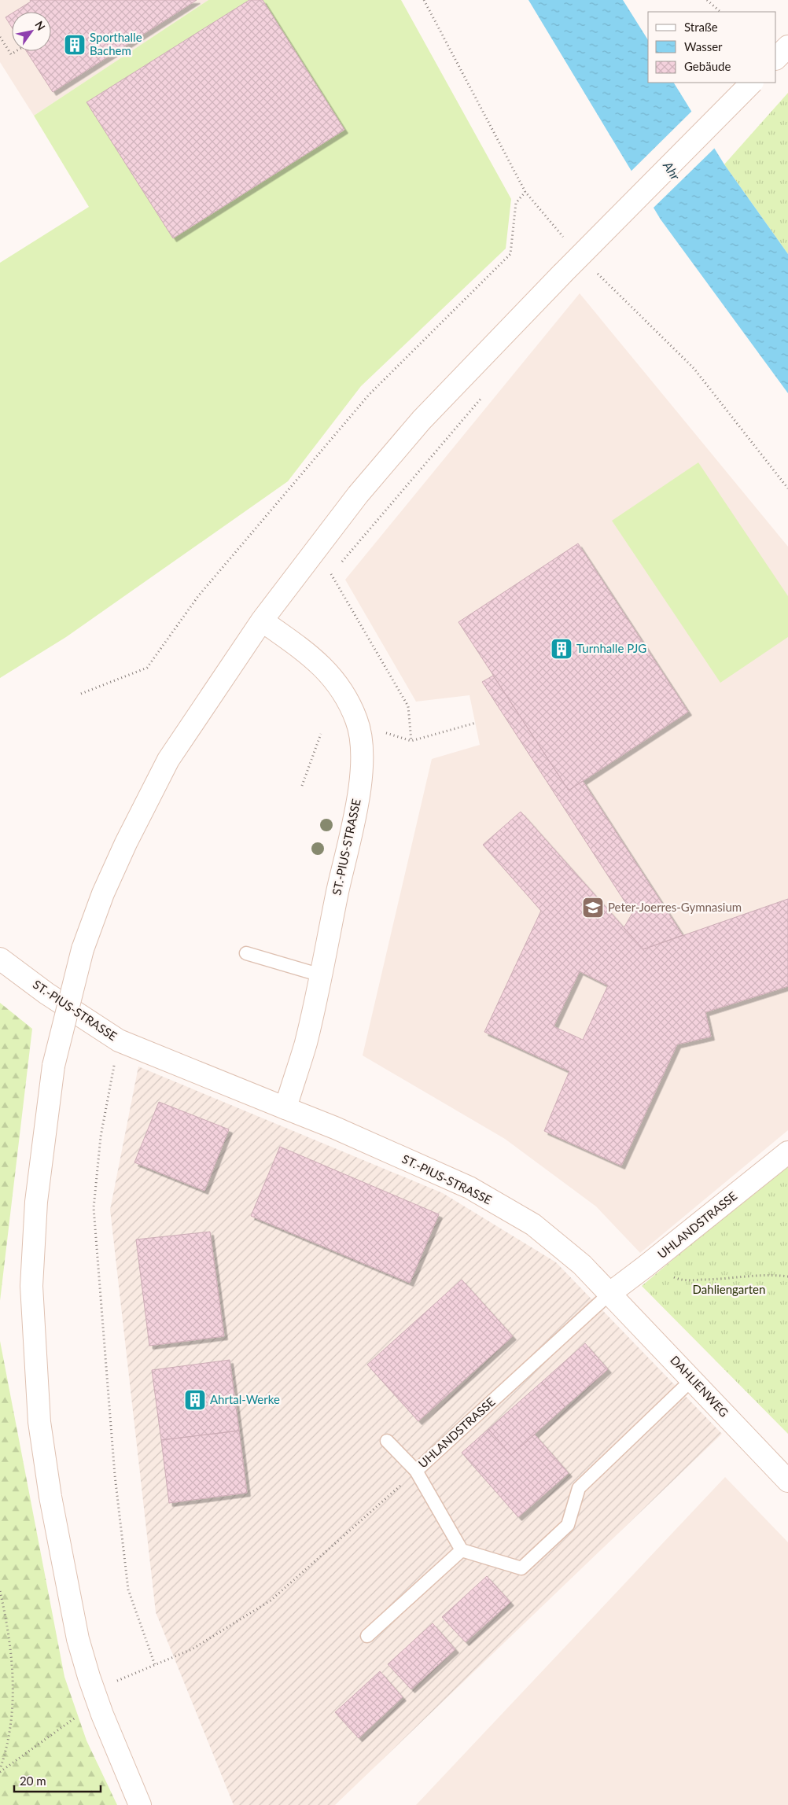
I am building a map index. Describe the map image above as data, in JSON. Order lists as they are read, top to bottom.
{
  "streets": {
    "main road": ["ST.-PIUS-STRASSE", "UHLANDSTRASSE", "DAHLIENWEG"]
  },
  "crossings": [
    ["ST.-PIUS-STRASSE", "UHLANDSTRASSE"],
    ["ST.-PIUS-STRASSE", "DAHLIENWEG"],
    ["UHLANDSTRASSE", "DAHLIENWEG"]
  ],
  "water": ["Ahr"],
  "parks": ["Dahliengarten"],
  "places": {
    "building": ["Sporthalle Bachem", "Turnhalle PJG", "Ahrtal-Werke"],
    "school or university": ["Peter-Joerres-Gymnasium"]
  },
  "legend": ["Straße", "Wasser", "Gebäude"],
  "scale_bar": "20 m",
  "north": "top right"
}
